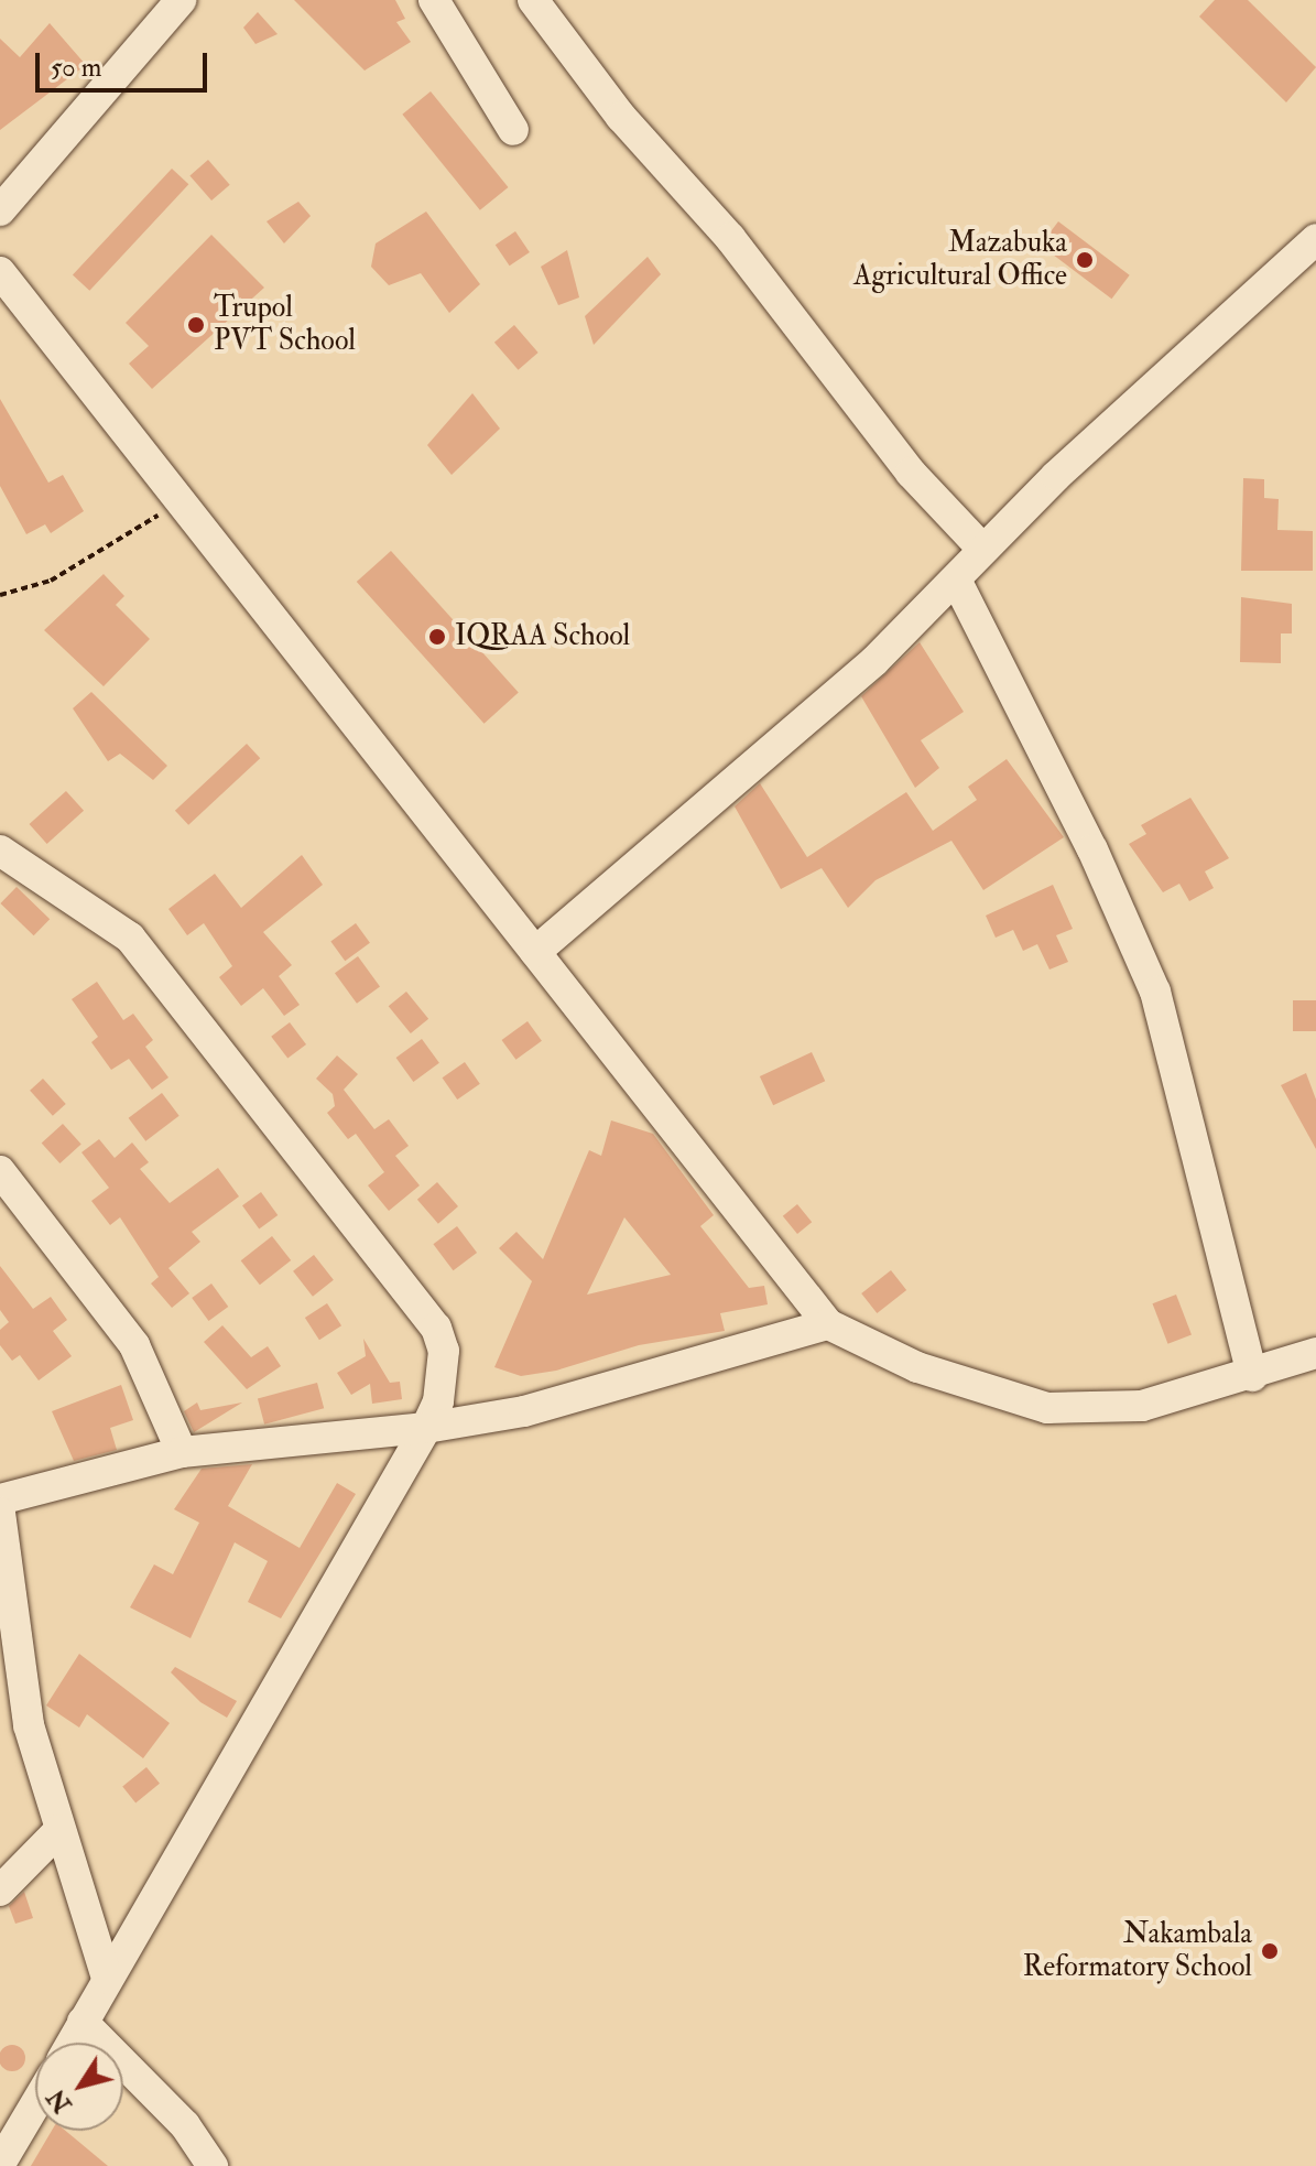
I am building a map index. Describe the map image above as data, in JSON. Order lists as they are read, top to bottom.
{
  "places": [
    "Mazabuka Agricultural Office",
    "Trupol PVT School",
    "IQRAA School",
    "Nakambala Reformatory School"
  ],
  "scale_bar": "50 m",
  "north": "bottom left"
}
